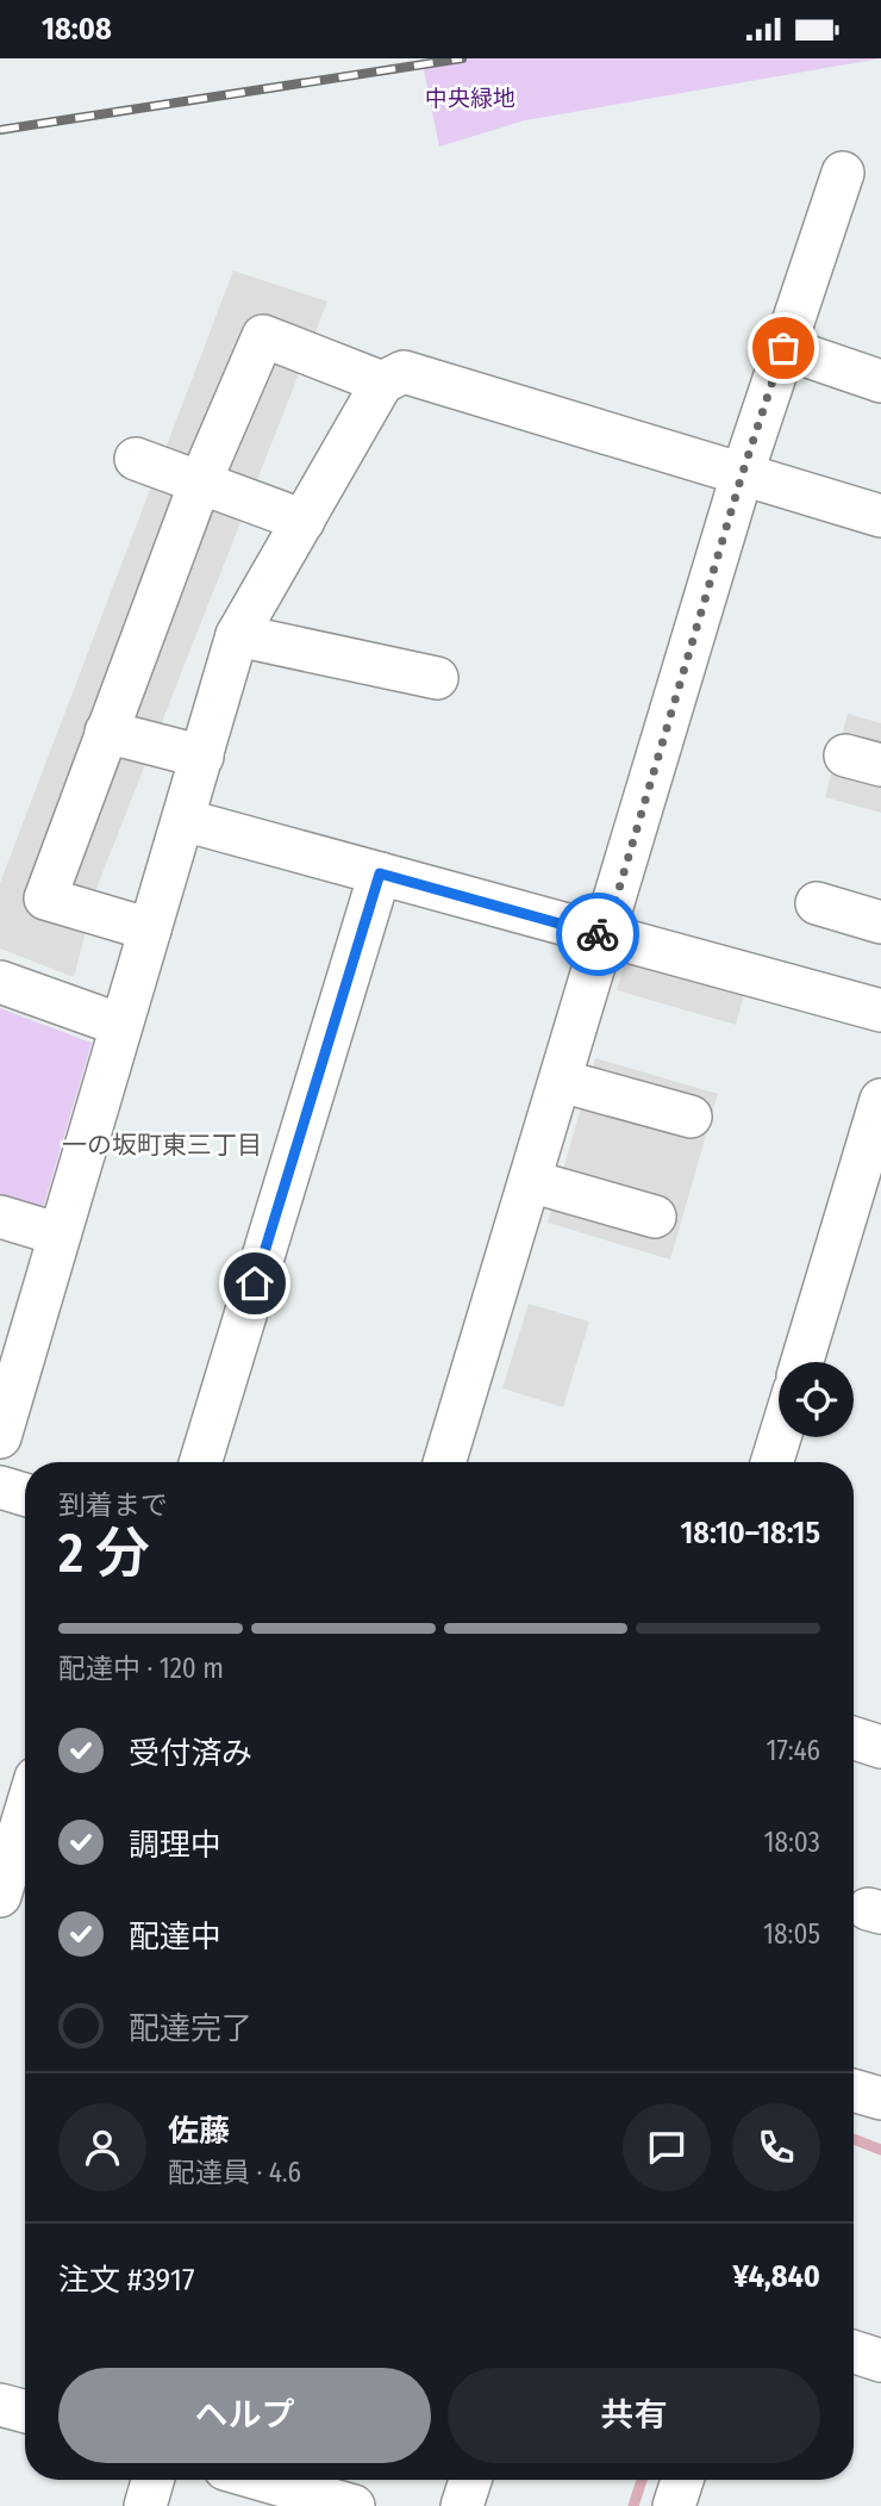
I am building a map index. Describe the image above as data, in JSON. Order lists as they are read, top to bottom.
{
  "districts": ["一の坂町東三丁目"],
  "parks": ["中央緑地"],
  "page": {
    "status": "18:08",
    "heading": ["2 分", "到着まで", "18:10–18:15"],
    "panel": [
      "佐藤",
      "配達員 · 4.6",
      "注文 #3917",
      "¥4,840"
    ],
    "bar": "配達中 · 120 m",
    "list": [
      ["受付済み", "17:46"],
      ["調理中", "18:03"],
      ["配達中", "18:05"],
      "配達完了"
    ],
    "buttons": ["ヘルプ", "共有"]
  }
}
